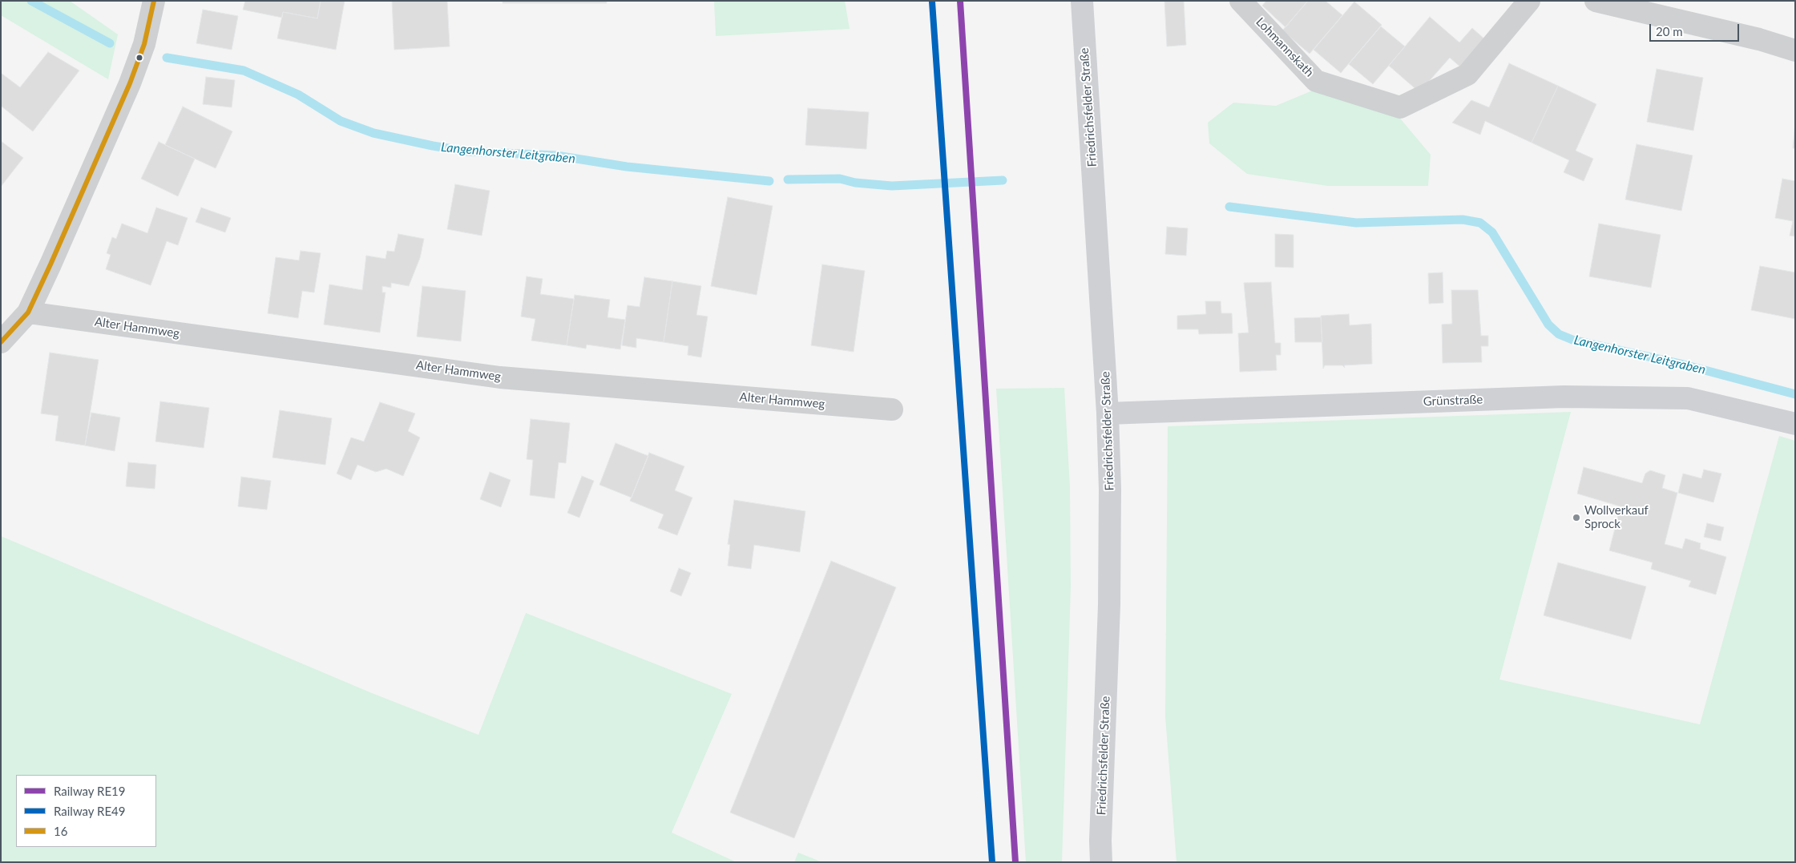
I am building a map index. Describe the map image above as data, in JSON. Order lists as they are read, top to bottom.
{
  "streets": {
    "main road": ["Friedrichsfelder Straße", "Grünstraße"],
    "street": ["Lohmannskath", "Alter Hammweg"]
  },
  "crossings": [
    ["Friedrichsfelder Straße", "Grünstraße"]
  ],
  "water": ["Langenhorster Leitgraben"],
  "places": ["Wollverkauf Sprock"],
  "lines": ["rail line RE19", "transit line 16", "rail line RE49"],
  "legend": ["Railway RE19", "Railway RE49", "16"],
  "scale_bar": "20 m"
}
